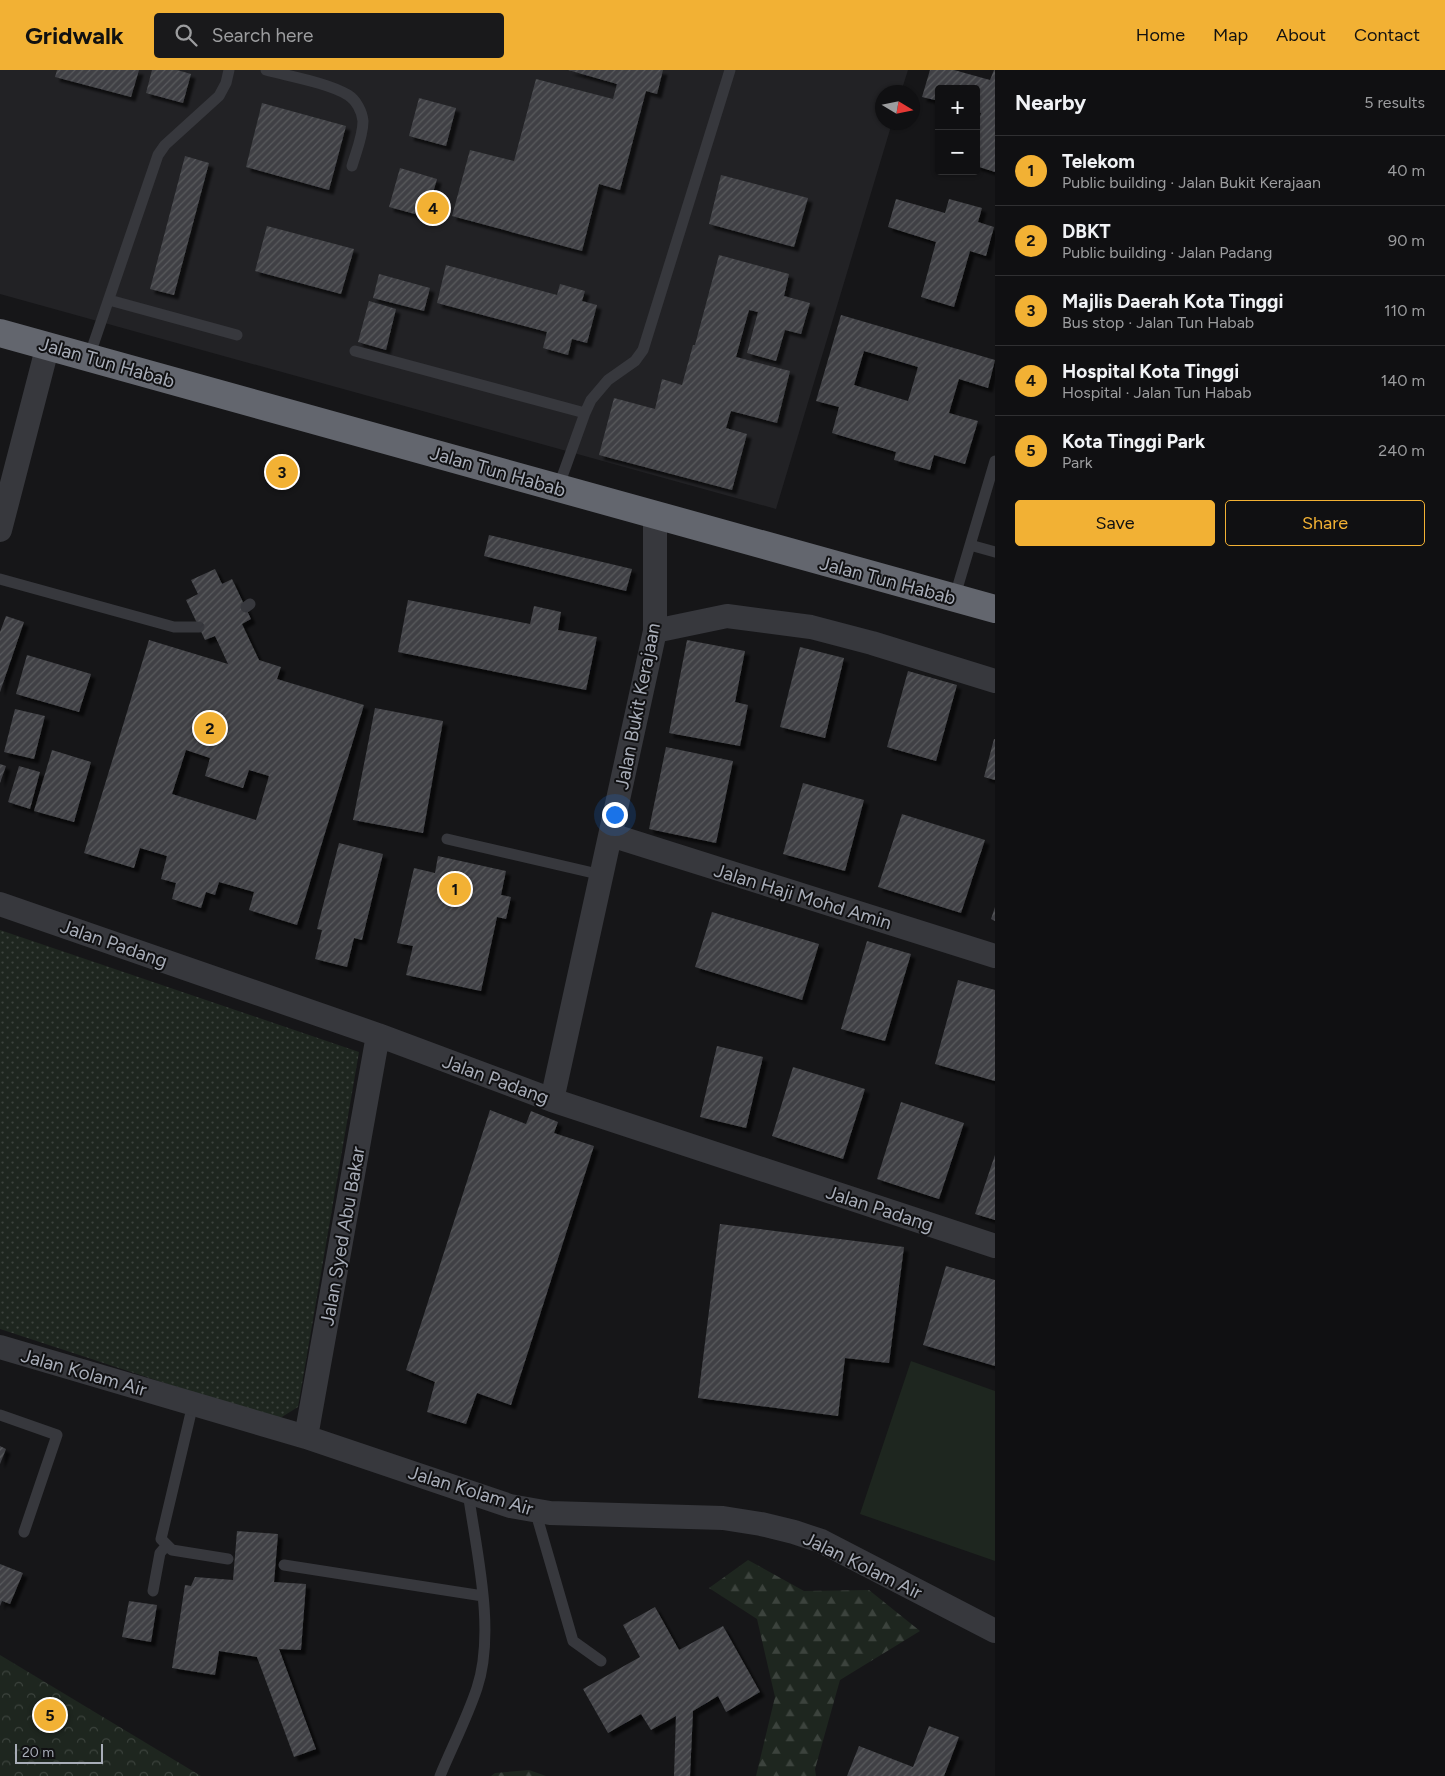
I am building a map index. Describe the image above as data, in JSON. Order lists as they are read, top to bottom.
{
  "streets": {
    "highway": ["Jalan Tun Habab"],
    "street": [
      "Jalan Bukit Kerajaan",
      "Jalan Haji Mohd Amin",
      "Jalan Padang",
      "Jalan Syed Abu Bakar",
      "Jalan Kolam Air"
    ]
  },
  "crossings": [
    ["Jalan Tun Habab", "Jalan Bukit Kerajaan"],
    ["Jalan Bukit Kerajaan", "Jalan Haji Mohd Amin"],
    ["Jalan Bukit Kerajaan", "Jalan Padang"],
    ["Jalan Padang", "Jalan Syed Abu Bakar"],
    ["Jalan Syed Abu Bakar", "Jalan Kolam Air"]
  ],
  "scale_bar": "20 m",
  "north": "right",
  "page": {
    "header": "Gridwalk",
    "search": "Search here",
    "nav": [
      "Home",
      "Map",
      "About",
      "Contact"
    ],
    "heading": ["Nearby", "5 results"],
    "map_buttons": ["+", "−"],
    "list": [
      {
        "mark": "1",
        "name": "Telekom",
        "note": "Public building · Jalan Bukit Kerajaan",
        "value": "40 m"
      },
      {
        "mark": "2",
        "name": "DBKT",
        "note": "Public building · Jalan Padang",
        "value": "90 m"
      },
      {
        "mark": "3",
        "name": "Majlis Daerah Kota Tinggi",
        "note": "Bus stop · Jalan Tun Habab",
        "value": "110 m"
      },
      {
        "mark": "4",
        "name": "Hospital Kota Tinggi",
        "note": "Hospital · Jalan Tun Habab",
        "value": "140 m"
      },
      {
        "mark": "5",
        "name": "Kota Tinggi Park",
        "note": "Park",
        "value": "240 m"
      }
    ],
    "pins": [
      "4",
      "3",
      "2",
      "1",
      "5"
    ],
    "buttons": ["Save", "Share"],
    "scale": "20 m"
  }
}
